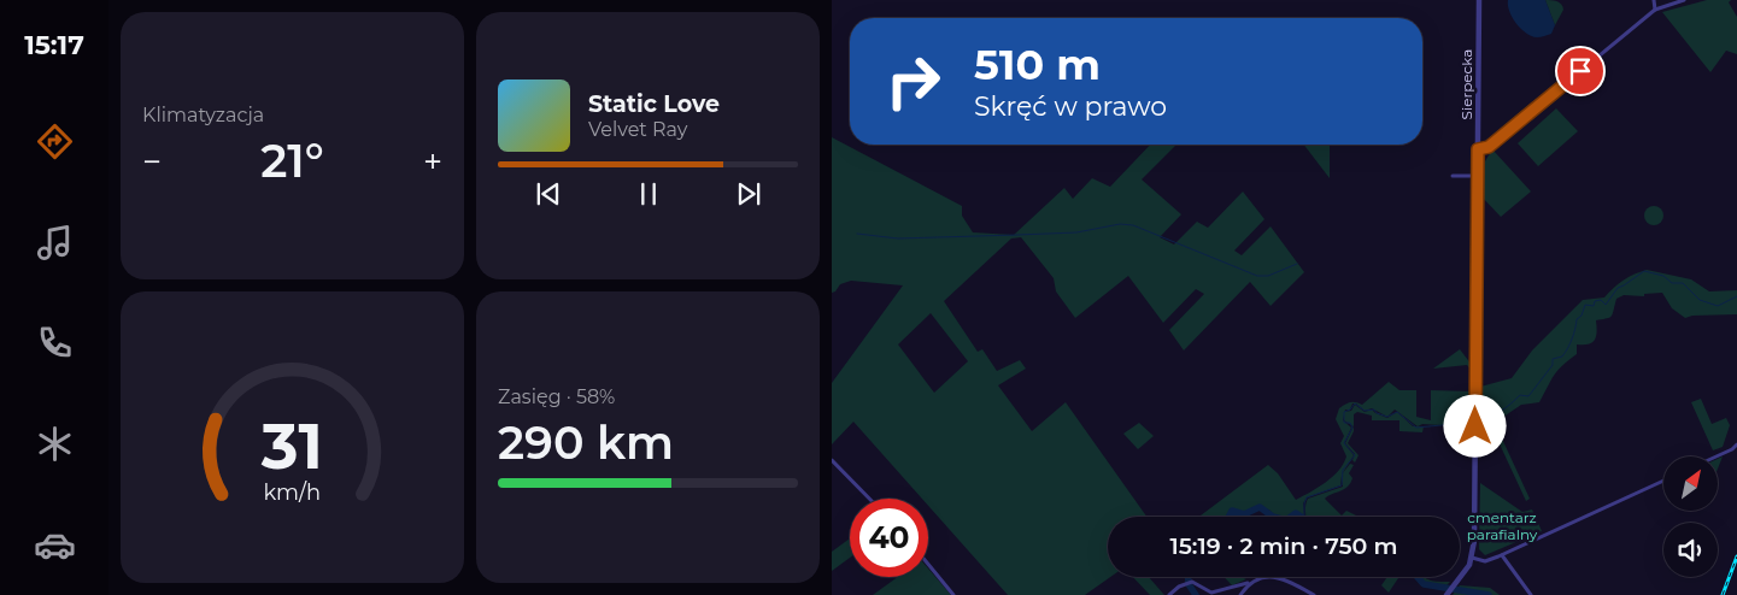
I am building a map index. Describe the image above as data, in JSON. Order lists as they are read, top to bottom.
{
  "streets": {
    "street": ["Sierpecka"]
  },
  "parks": ["cmentarz parafialny"],
  "north": "top right",
  "page": {
    "tabs": "15:17",
    "tile": [
      "Klimatyzacja",
      ["Zasięg · 58%", "290 km"]
    ],
    "turn": ["510 m", "Skręć w prawo"],
    "song": ["Static Love", "Velvet Ray"],
    "heat": ["−", "21°", "+"],
    "limit": "40",
    "trip": "15:19 · 2 min · 750 m",
    "gauge": ["31", "km/h"]
  }
}
